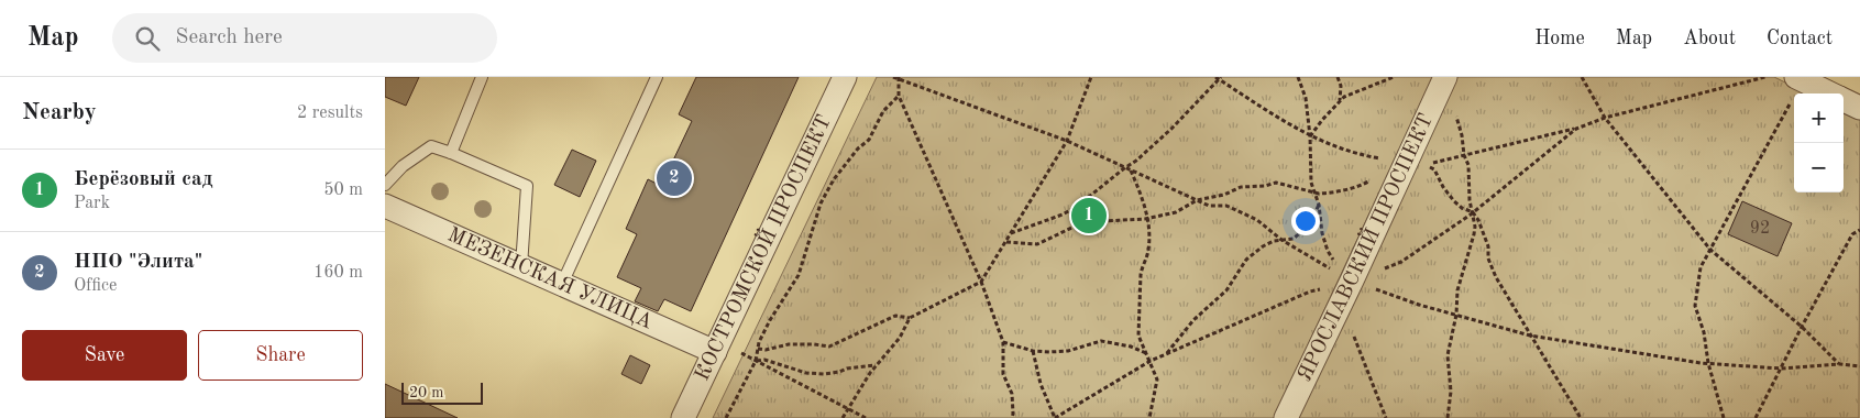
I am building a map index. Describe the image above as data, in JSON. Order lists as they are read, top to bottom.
{
  "streets": {
    "street": ["КОСТРОМСКОЙ ПРОСПЕКТ", "ЯРОСЛАВСКИЙ ПРОСПЕКТ", "МЕЗЕНСКАЯ УЛИЦА"]
  },
  "crossings": [
    ["КОСТРОМСКОЙ ПРОСПЕКТ", "МЕЗЕНСКАЯ УЛИЦА"]
  ],
  "house_numbers": ["92"],
  "scale_bar": "20 m",
  "page": {
    "header": "Map",
    "search": "Search here",
    "nav": [
      "Home",
      "Map",
      "About",
      "Contact"
    ],
    "heading": ["Nearby", "2 results"],
    "map_buttons": ["+", "−"],
    "list": [
      {
        "mark": "1",
        "name": "Берёзовый сад",
        "note": "Park",
        "value": "50 m"
      },
      {
        "mark": "2",
        "name": "НПО \"Элита\"",
        "note": "Office",
        "value": "160 m"
      }
    ],
    "pins": ["2", "1"],
    "buttons": ["Save", "Share"],
    "scale": "20 m"
  }
}
